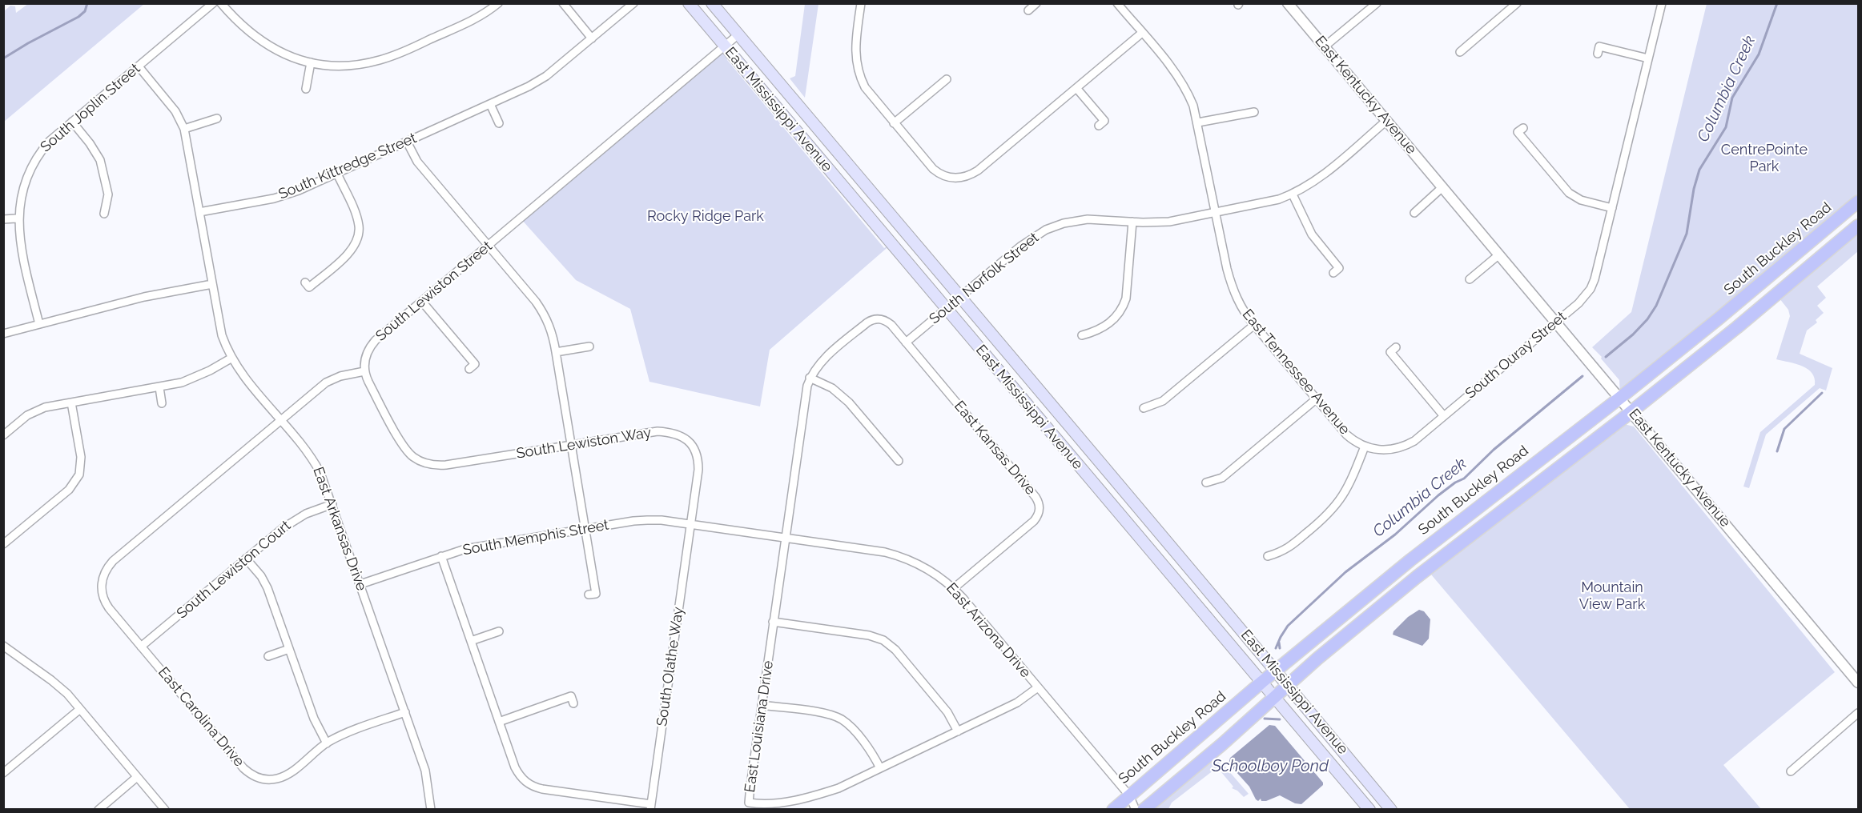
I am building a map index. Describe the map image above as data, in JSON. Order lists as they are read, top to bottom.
{
  "streets": {
    "main road": ["East Mississippi Avenue", "South Buckley Road"],
    "street": [
      "East Kentucky Avenue",
      "South Joplin Street",
      "South Kittredge Street",
      "South Norfolk Street",
      "South Lewiston Street",
      "South Ouray Street",
      "East Tennessee Avenue",
      "South Lewiston Way",
      "East Kansas Drive",
      "East Arkansas Drive",
      "South Memphis Street",
      "South Lewiston Court",
      "East Arizona Drive",
      "South Olathe Way",
      "East Carolina Drive",
      "East Louisiana Drive"
    ]
  },
  "crossings": [
    ["East Kentucky Avenue", "South Buckley Road"],
    ["East Kentucky Avenue", "South Norfolk Street"],
    ["East Kentucky Avenue", "South Ouray Street"],
    ["South Joplin Street", "East Arkansas Drive"],
    ["East Mississippi Avenue", "South Buckley Road"],
    ["East Mississippi Avenue", "South Norfolk Street"],
    ["East Mississippi Avenue", "South Lewiston Street"],
    ["South Kittredge Street", "East Arkansas Drive"],
    ["South Buckley Road", "East Arizona Drive"],
    ["South Norfolk Street", "East Tennessee Avenue"],
    ["South Norfolk Street", "East Kansas Drive"],
    ["South Lewiston Street", "South Lewiston Way"],
    ["South Ouray Street", "East Tennessee Avenue"],
    ["South Lewiston Way", "South Memphis Street"],
    ["South Lewiston Way", "South Olathe Way"],
    ["East Kansas Drive", "East Arizona Drive"],
    ["East Arkansas Drive", "South Memphis Street"],
    ["East Arkansas Drive", "South Lewiston Court"],
    ["East Arkansas Drive", "East Carolina Drive"],
    ["South Memphis Street", "East Arizona Drive"],
    ["South Memphis Street", "South Olathe Way"],
    ["South Lewiston Court", "East Carolina Drive"],
    ["East Arizona Drive", "East Louisiana Drive"]
  ],
  "water": ["Columbia Creek", "Schoolboy Pond"],
  "parks": ["CentrePointe Park", "Rocky Ridge Park", "Mountain View Park"]
}
